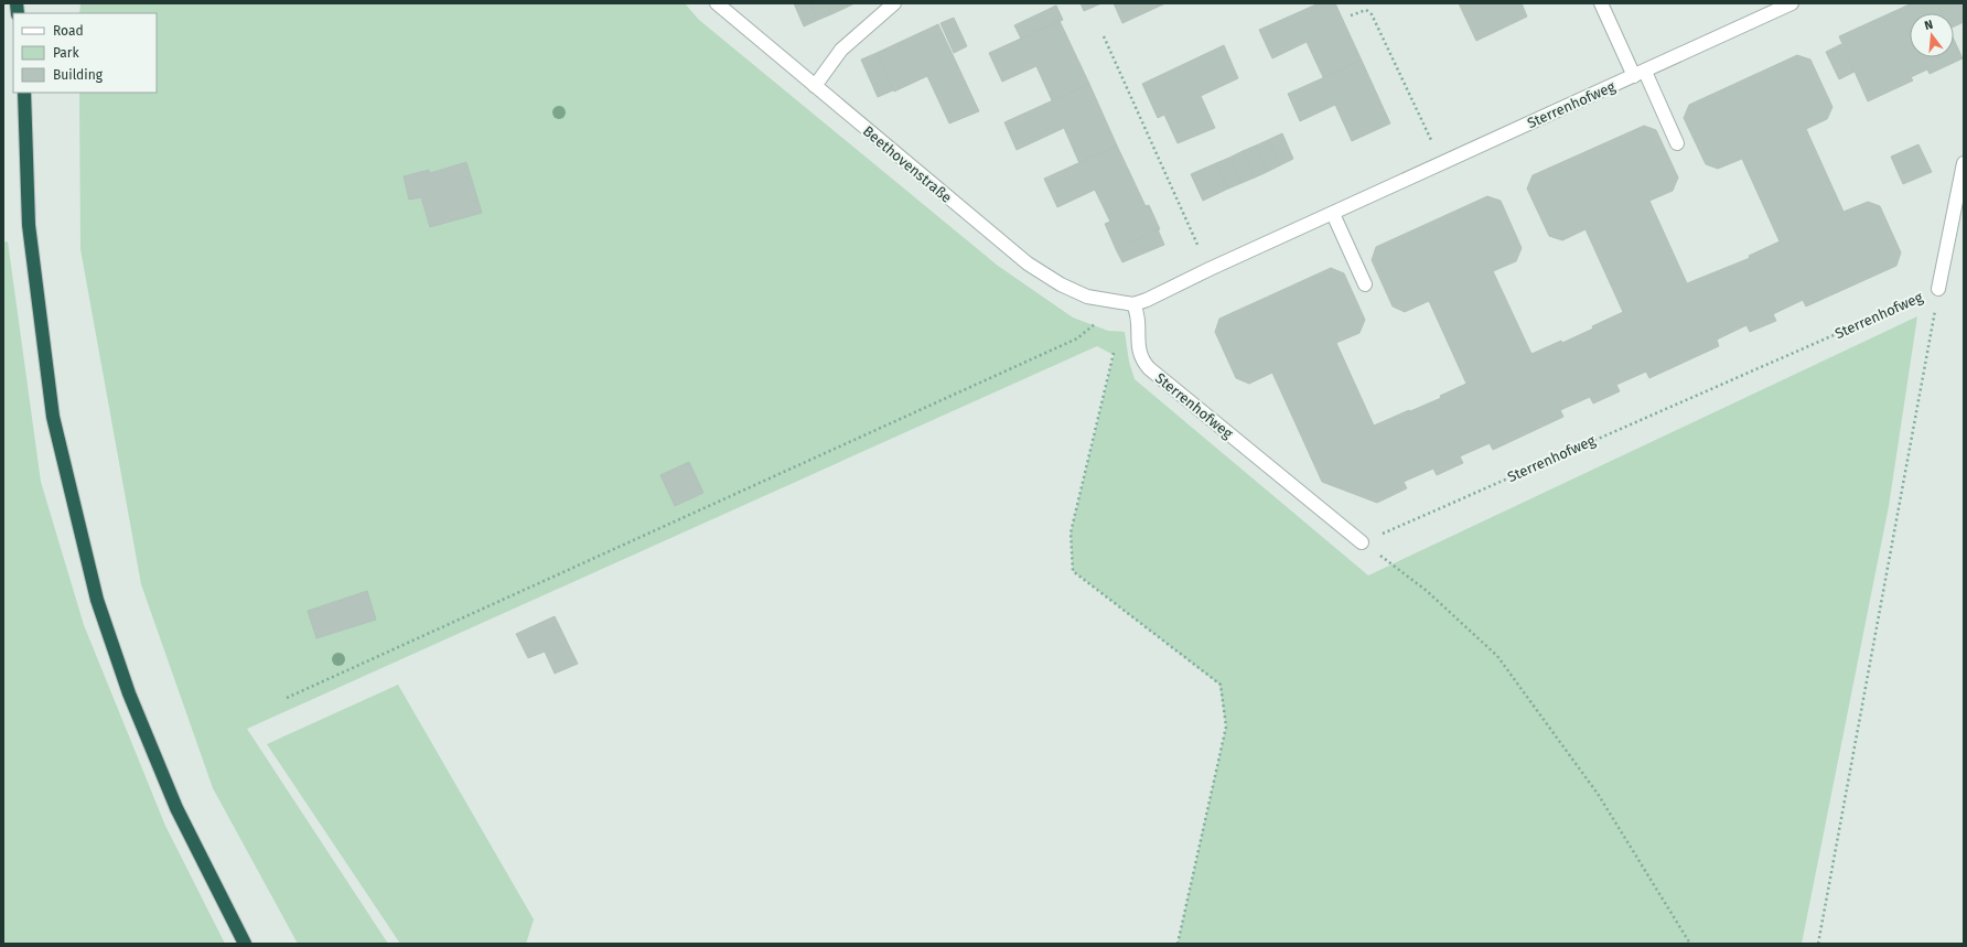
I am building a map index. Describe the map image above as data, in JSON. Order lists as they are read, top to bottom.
{
  "streets": {
    "street": ["Sterrenhofweg", "Beethovenstraße"]
  },
  "legend": ["Road", "Park", "Building"],
  "north": "top"
}
